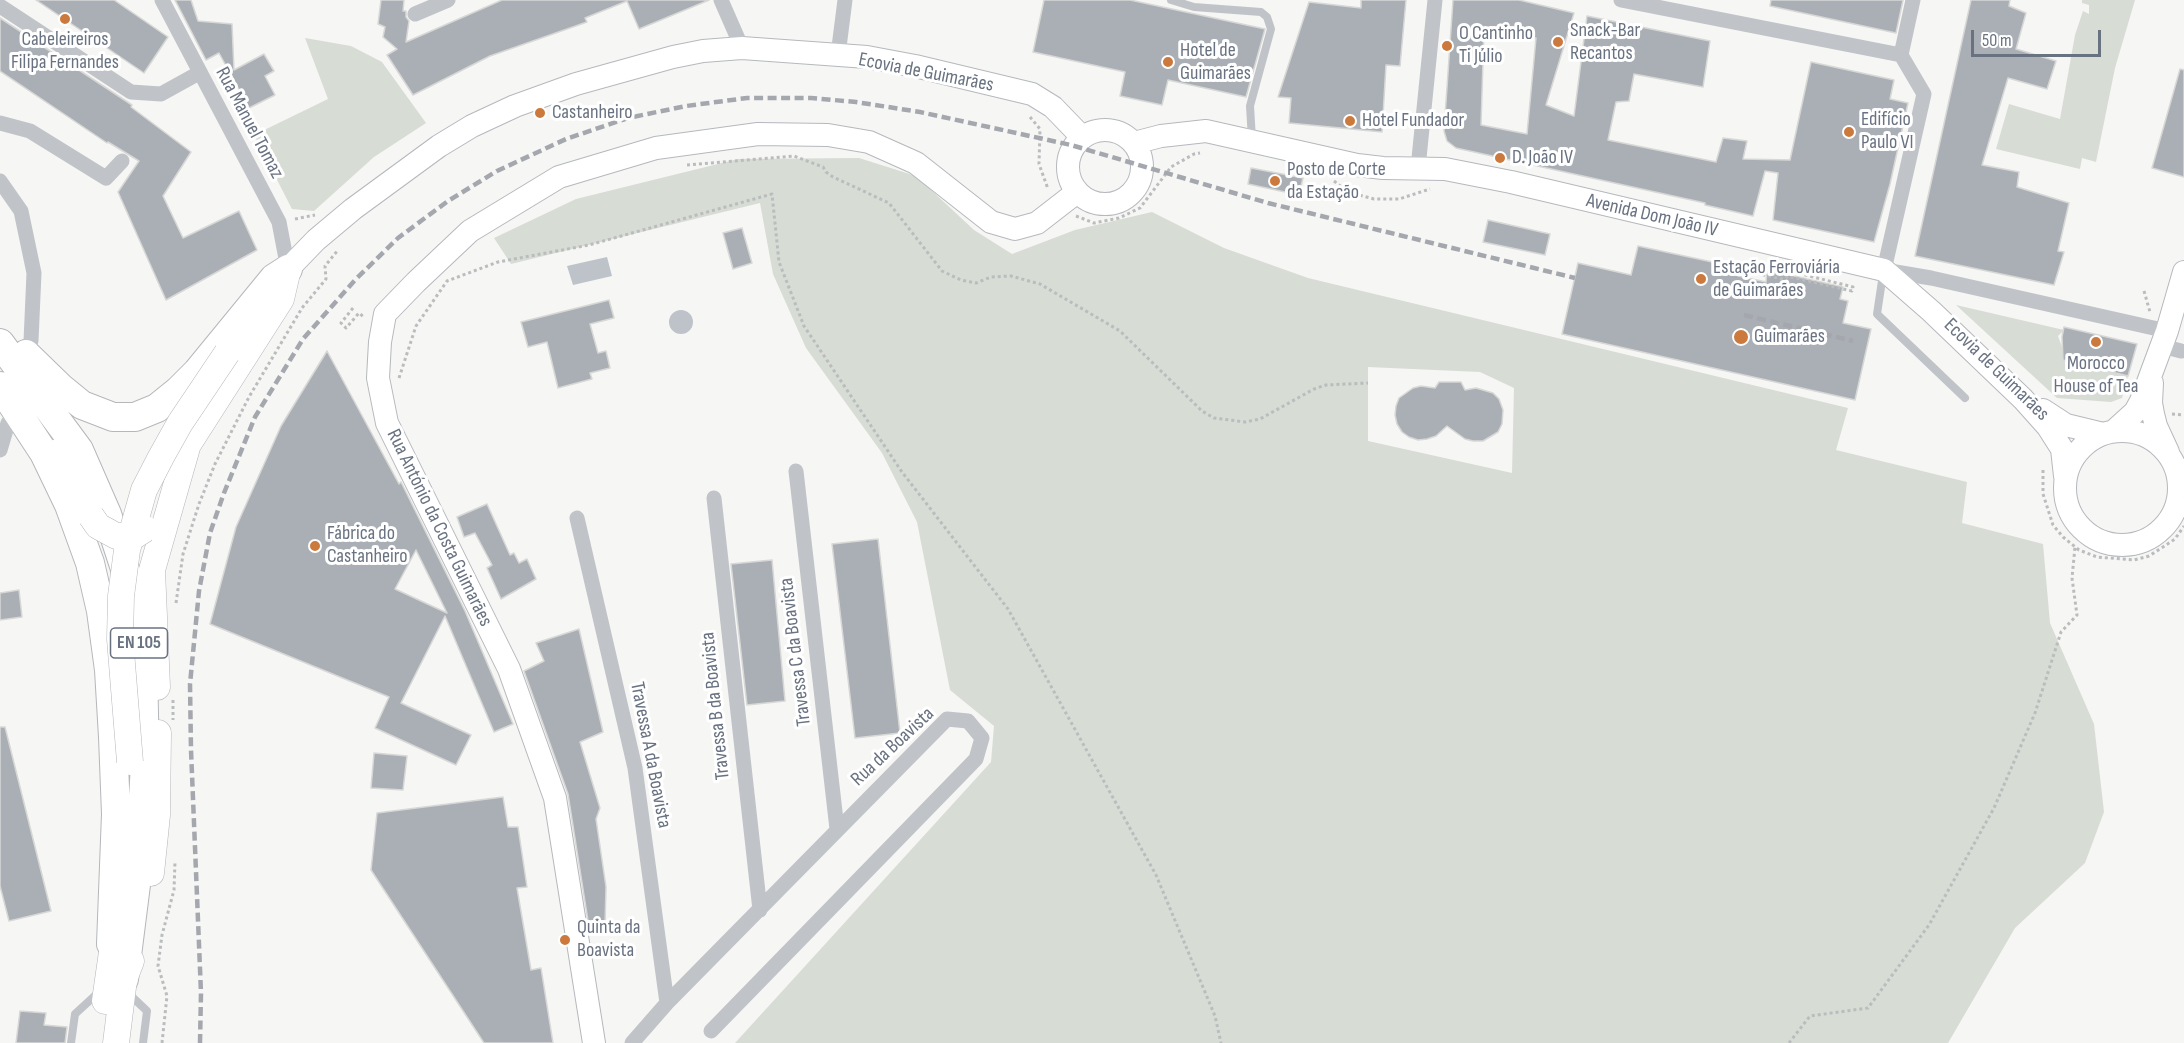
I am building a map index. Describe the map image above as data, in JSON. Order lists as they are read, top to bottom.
{
  "streets": {
    "highway": ["EN 105"],
    "street": [
      "Rua Manuel Tomaz",
      "Avenida Dom João IV",
      "Rua António da Costa Guimarães",
      "Travessa C da Boavista",
      "Travessa B da Boavista",
      "Rua da Boavista",
      "Travessa A da Boavista"
    ]
  },
  "crossings": [
    ["Avenida Dom João IV", "Rua António da Costa Guimarães"],
    ["Travessa C da Boavista", "Rua da Boavista"],
    ["Travessa B da Boavista", "Rua da Boavista"],
    ["Rua da Boavista", "Travessa A da Boavista"]
  ],
  "places": [
    "Cabeleireiros Filipa Fernandes",
    "Snack-Bar Recantos",
    "O Cantinho Ti Júlio",
    "Hotel de Guimarães",
    "Castanheiro",
    "Hotel Fundador",
    "Edifício Paulo VI",
    "D. João IV",
    "Posto de Corte da Estação",
    "Estação Ferroviária de Guimarães",
    "Guimarães",
    "Morocco House of Tea",
    "Fábrica do Castanheiro",
    "Quinta da Boavista"
  ],
  "scale_bar": "50 m"
}
